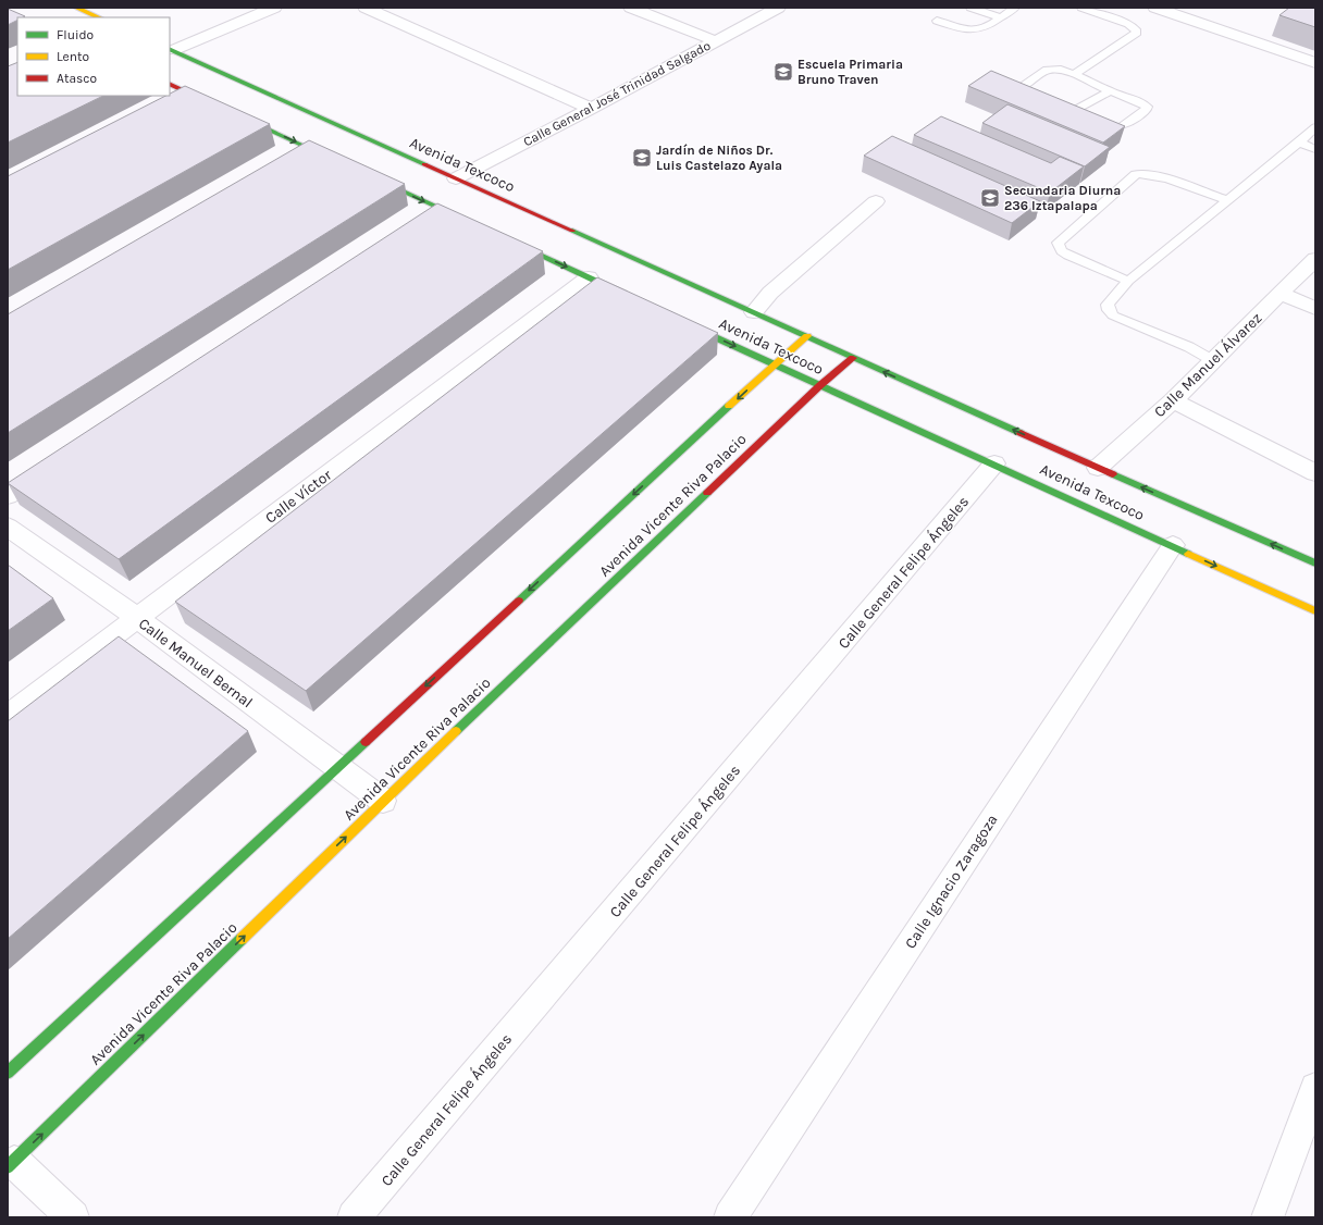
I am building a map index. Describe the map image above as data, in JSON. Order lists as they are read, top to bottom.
{
  "streets": {
    "main road": ["Avenida Texcoco", "Avenida Vicente Riva Palacio"],
    "street": [
      "Calle General José Trinidad Salgado",
      "Calle Manuel Álvarez",
      "Calle Víctor",
      "Calle General Felipe Ángeles",
      "Calle Manuel Bernal",
      "Calle Ignacio Zaragoza"
    ]
  },
  "crossings": [
    ["Calle General José Trinidad Salgado", "Avenida Texcoco"],
    ["Avenida Texcoco", "Calle Manuel Álvarez"],
    ["Avenida Texcoco", "Avenida Vicente Riva Palacio"],
    ["Avenida Texcoco", "Calle General Felipe Ángeles"],
    ["Avenida Texcoco", "Calle Ignacio Zaragoza"],
    ["Calle Víctor", "Calle Manuel Bernal"],
    ["Avenida Vicente Riva Palacio", "Calle Manuel Bernal"]
  ],
  "places": {
    "school or university": ["Escuela Primaria Bruno Traven", "Jardín de Niños Dr. Luis Castelazo Ayala", "Secundaria Diurna 236 Iztapalapa"]
  },
  "legend": ["Fluido", "Lento", "Atasco"]
}
